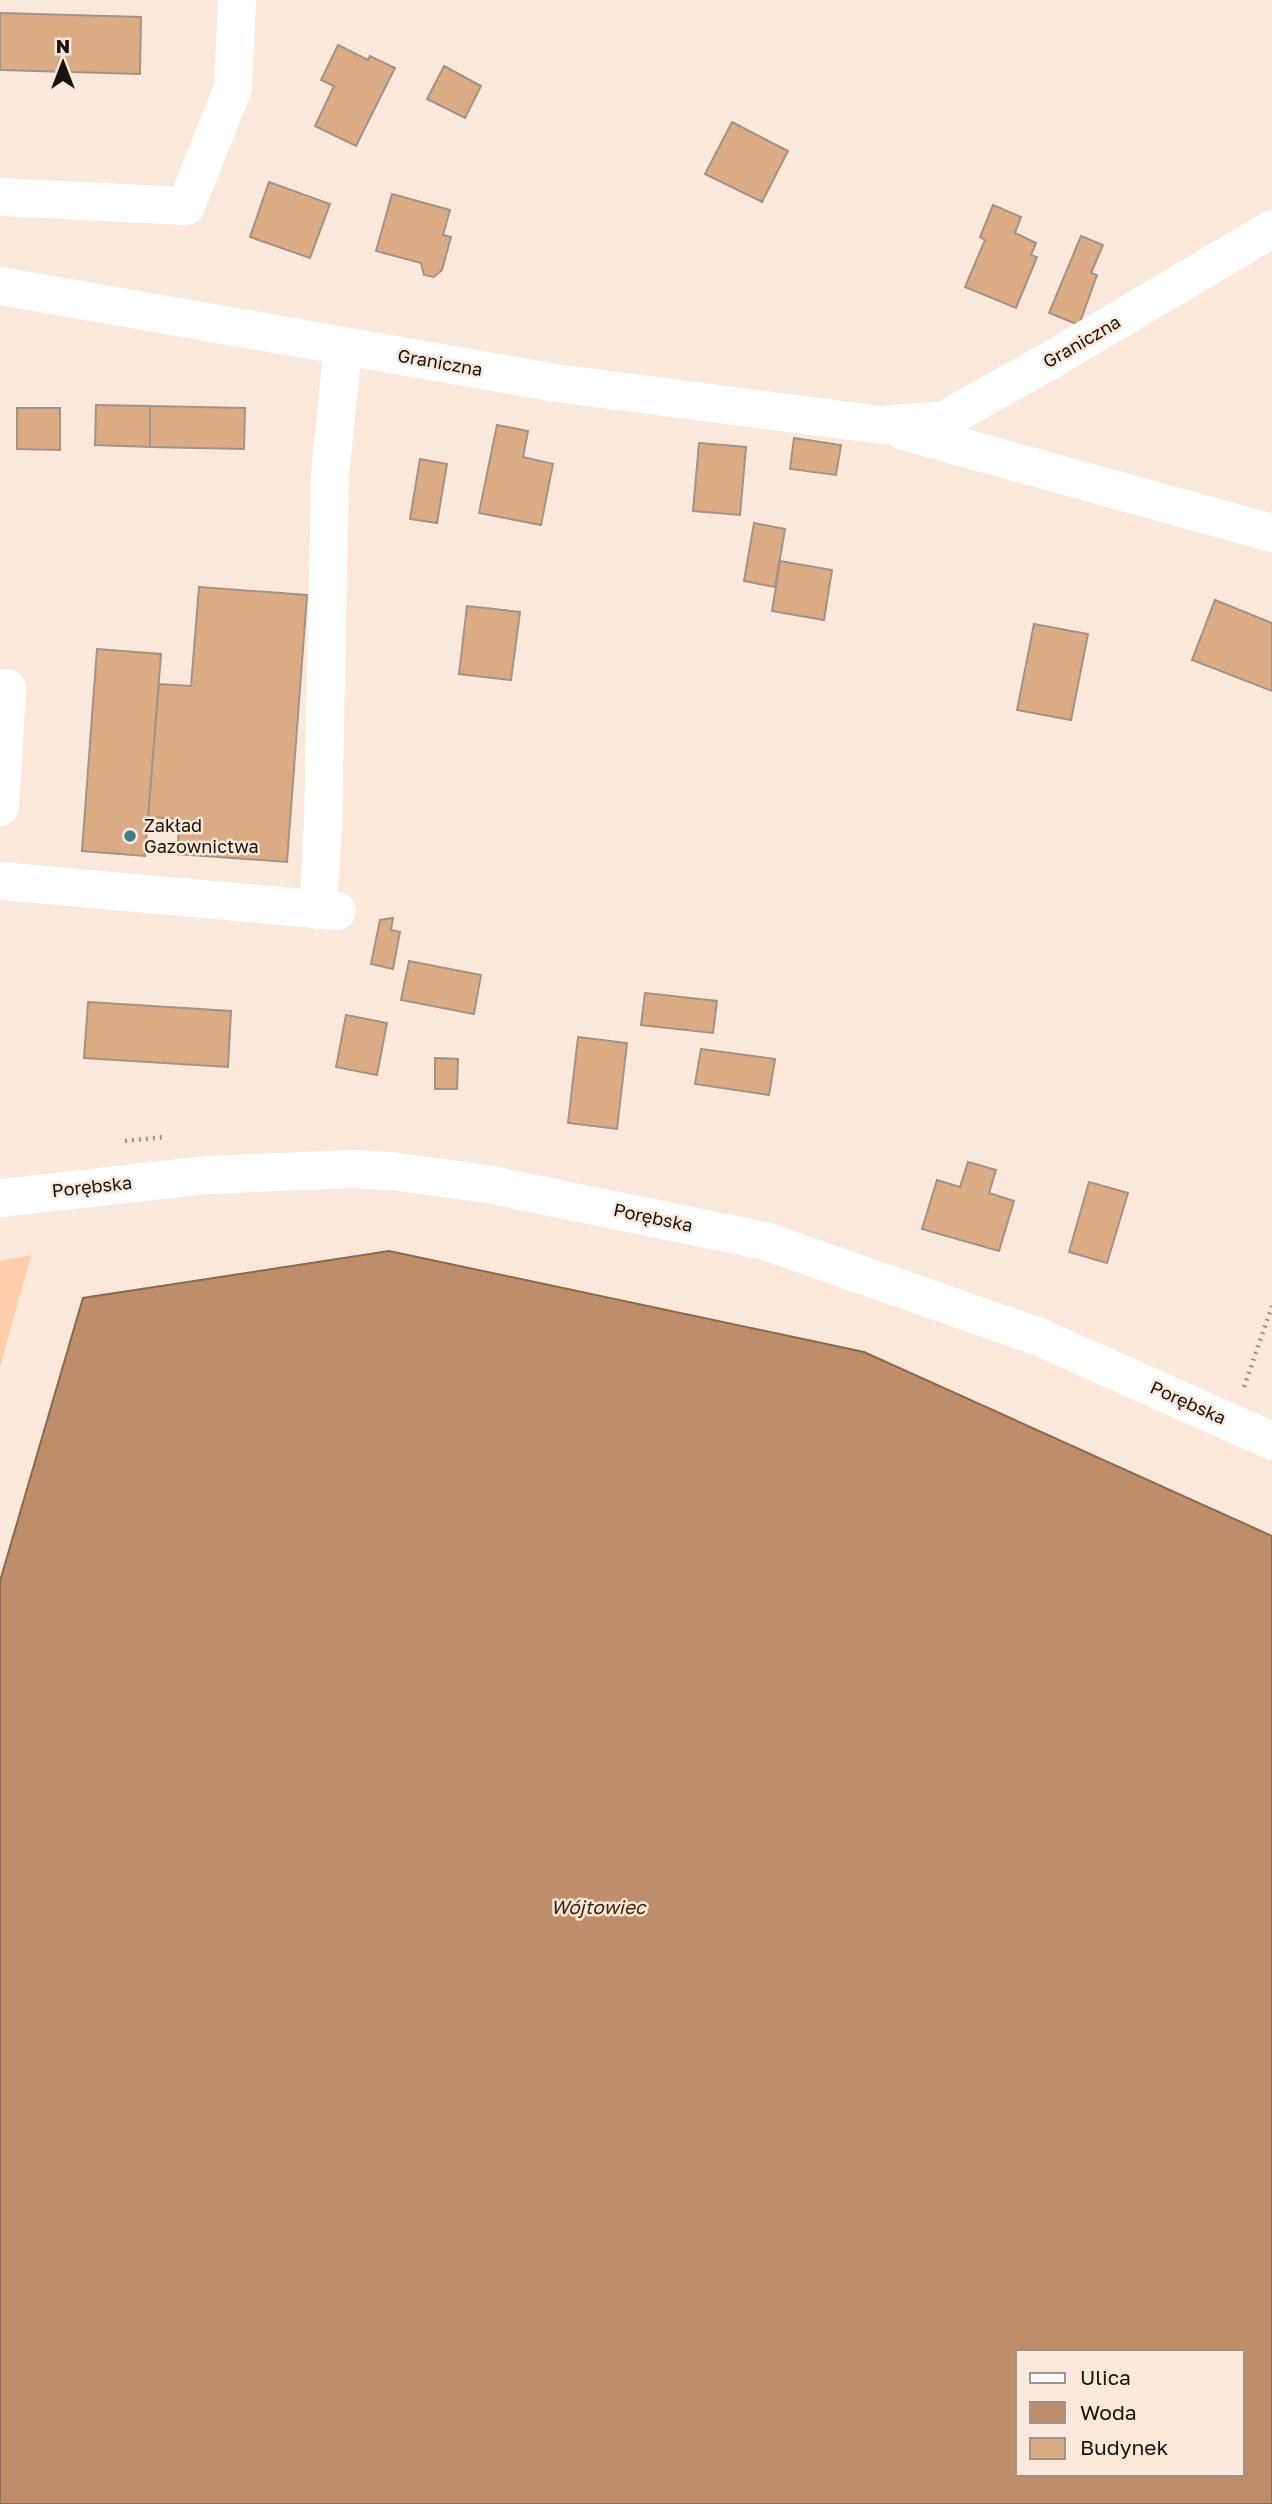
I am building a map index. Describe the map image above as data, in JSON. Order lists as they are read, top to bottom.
{
  "streets": {
    "street": ["Graniczna", "Porębska"]
  },
  "water": ["Wójtowiec"],
  "places": ["Zakład Gazownictwa"],
  "legend": ["Ulica", "Woda", "Budynek"],
  "north": "top"
}
